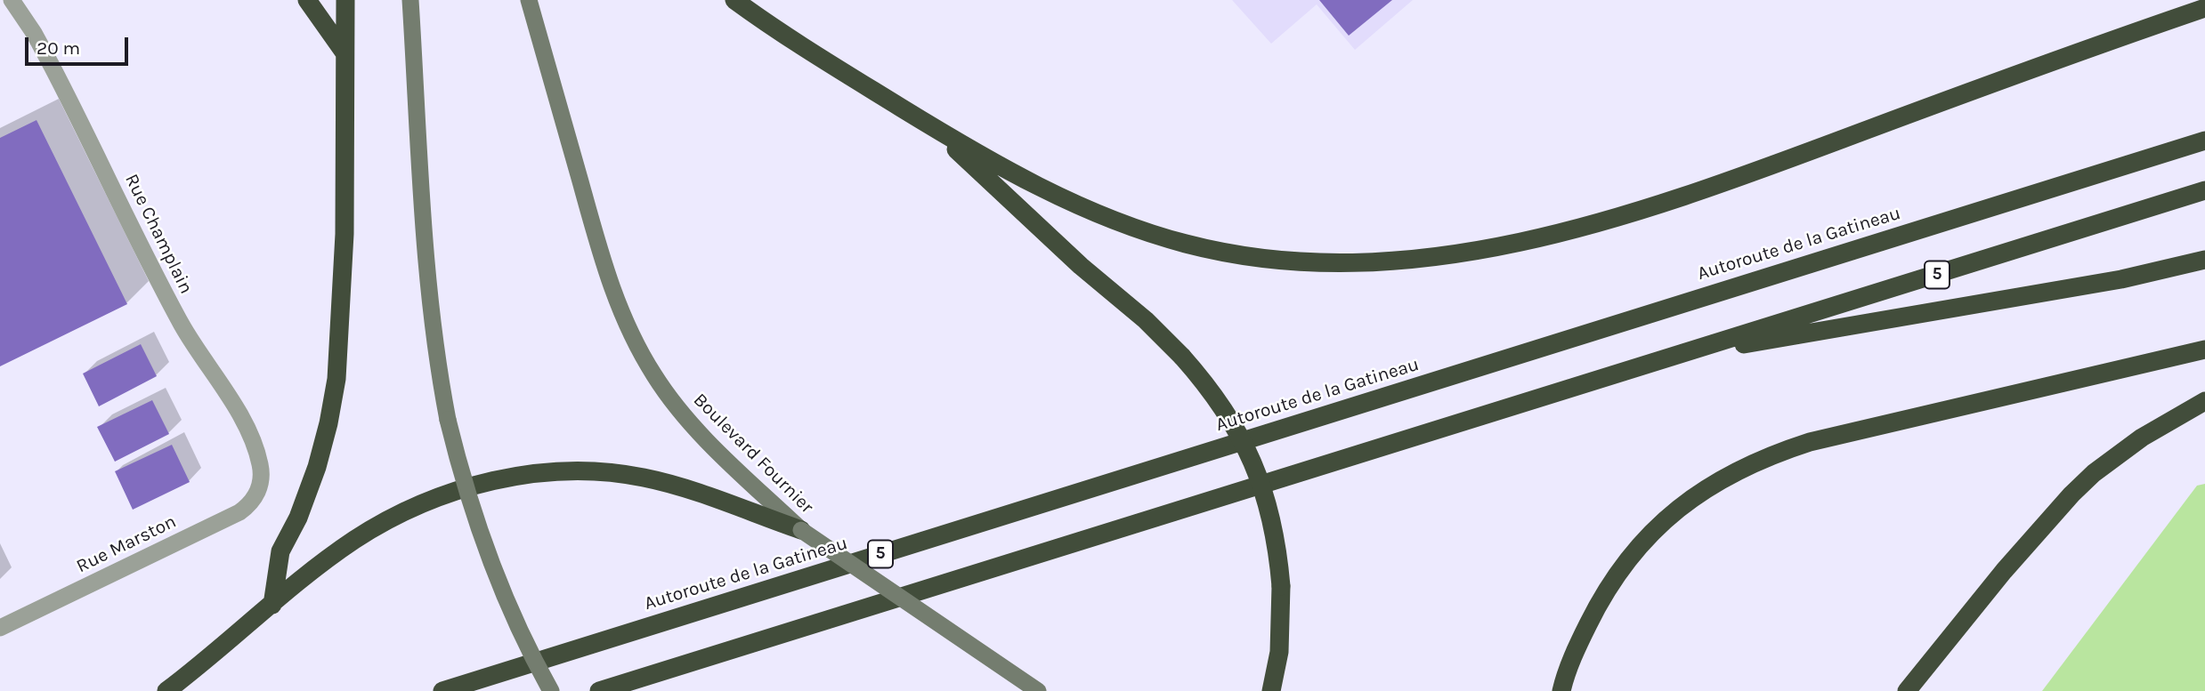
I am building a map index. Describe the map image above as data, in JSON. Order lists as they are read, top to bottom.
{
  "streets": {
    "highway": ["Autoroute de la Gatineau", "5"],
    "main road": ["Boulevard Fournier"],
    "street": ["Rue Champlain", "Rue Marston"]
  },
  "crossings": [
    ["Rue Champlain", "Rue Marston"]
  ],
  "scale_bar": "20 m"
}
